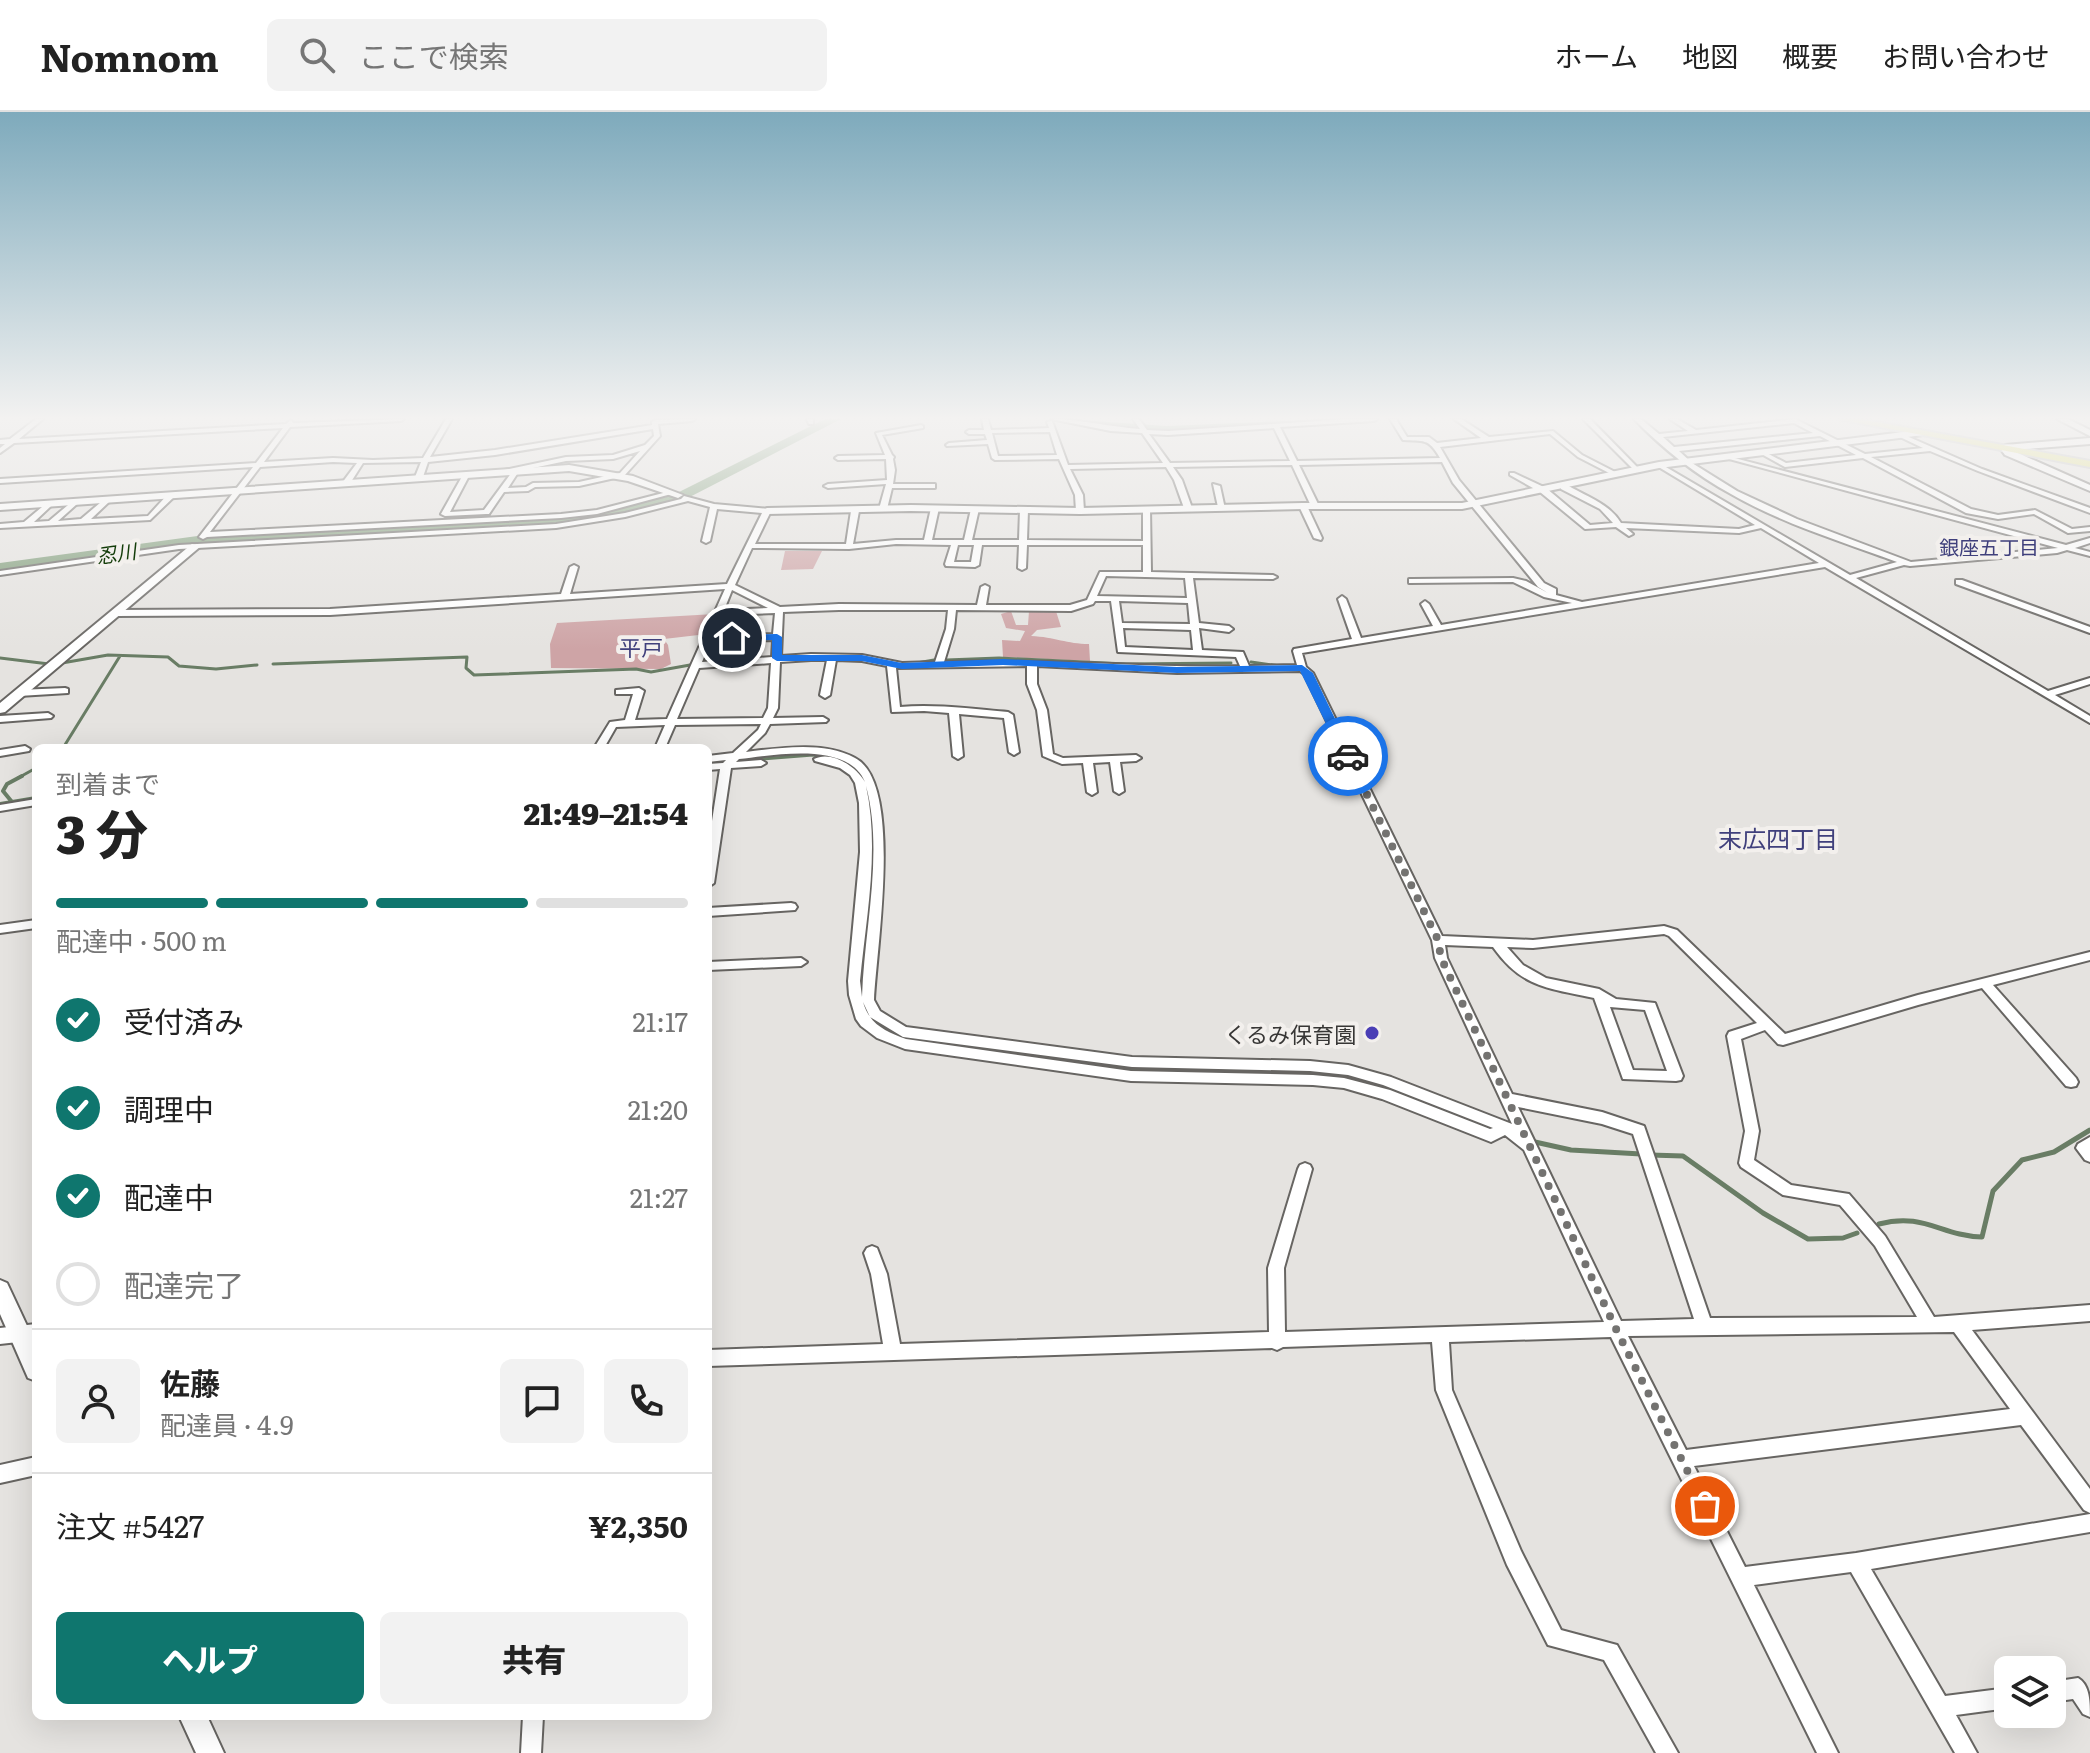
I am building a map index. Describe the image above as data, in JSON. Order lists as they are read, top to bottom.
{
  "districts": ["銀座五丁目", "平戸", "末広四丁目"],
  "water": ["忍川"],
  "places": ["くるみ保育園"],
  "page": {
    "header": "Nomnom",
    "search": "ここで検索",
    "nav": [
      "ホーム",
      "地図",
      "概要",
      "お問い合わせ"
    ],
    "heading": ["3 分", "到着まで", "21:49–21:54"],
    "panel": [
      "佐藤",
      "配達員 · 4.9",
      "注文 #5427",
      "¥2,350"
    ],
    "bar": "配達中 · 500 m",
    "list": [
      ["受付済み", "21:17"],
      ["調理中", "21:20"],
      ["配達中", "21:27"],
      "配達完了"
    ],
    "buttons": ["ヘルプ", "共有"]
  }
}
